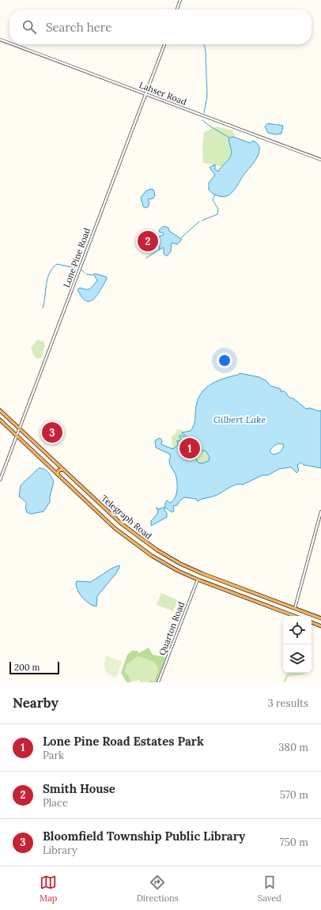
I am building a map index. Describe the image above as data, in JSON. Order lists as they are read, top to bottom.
{
  "streets": {
    "highway": ["Telegraph Road"],
    "street": ["Lahser Road", "Lone Pine Road", "Quarton Road"]
  },
  "crossings": [
    ["Lahser Road", "Lone Pine Road"],
    ["Lone Pine Road", "Telegraph Road"],
    ["Telegraph Road", "Quarton Road"]
  ],
  "water": ["Gilbert Lake"],
  "scale_bar": "200 m",
  "page": {
    "search": "Search here",
    "pins": ["2", "3", "1"],
    "scale": "200 m",
    "heading": ["Nearby", "3 results"],
    "list": [
      {
        "mark": "1",
        "name": "Lone Pine Road Estates Park",
        "note": "Park",
        "value": "380 m"
      },
      {
        "mark": "2",
        "name": "Smith House",
        "note": "Place",
        "value": "570 m"
      },
      {
        "mark": "3",
        "name": "Bloomfield Township Public Library",
        "note": "Library",
        "value": "750 m"
      }
    ],
    "nav": ["Map", "Directions", "Saved"]
  }
}
